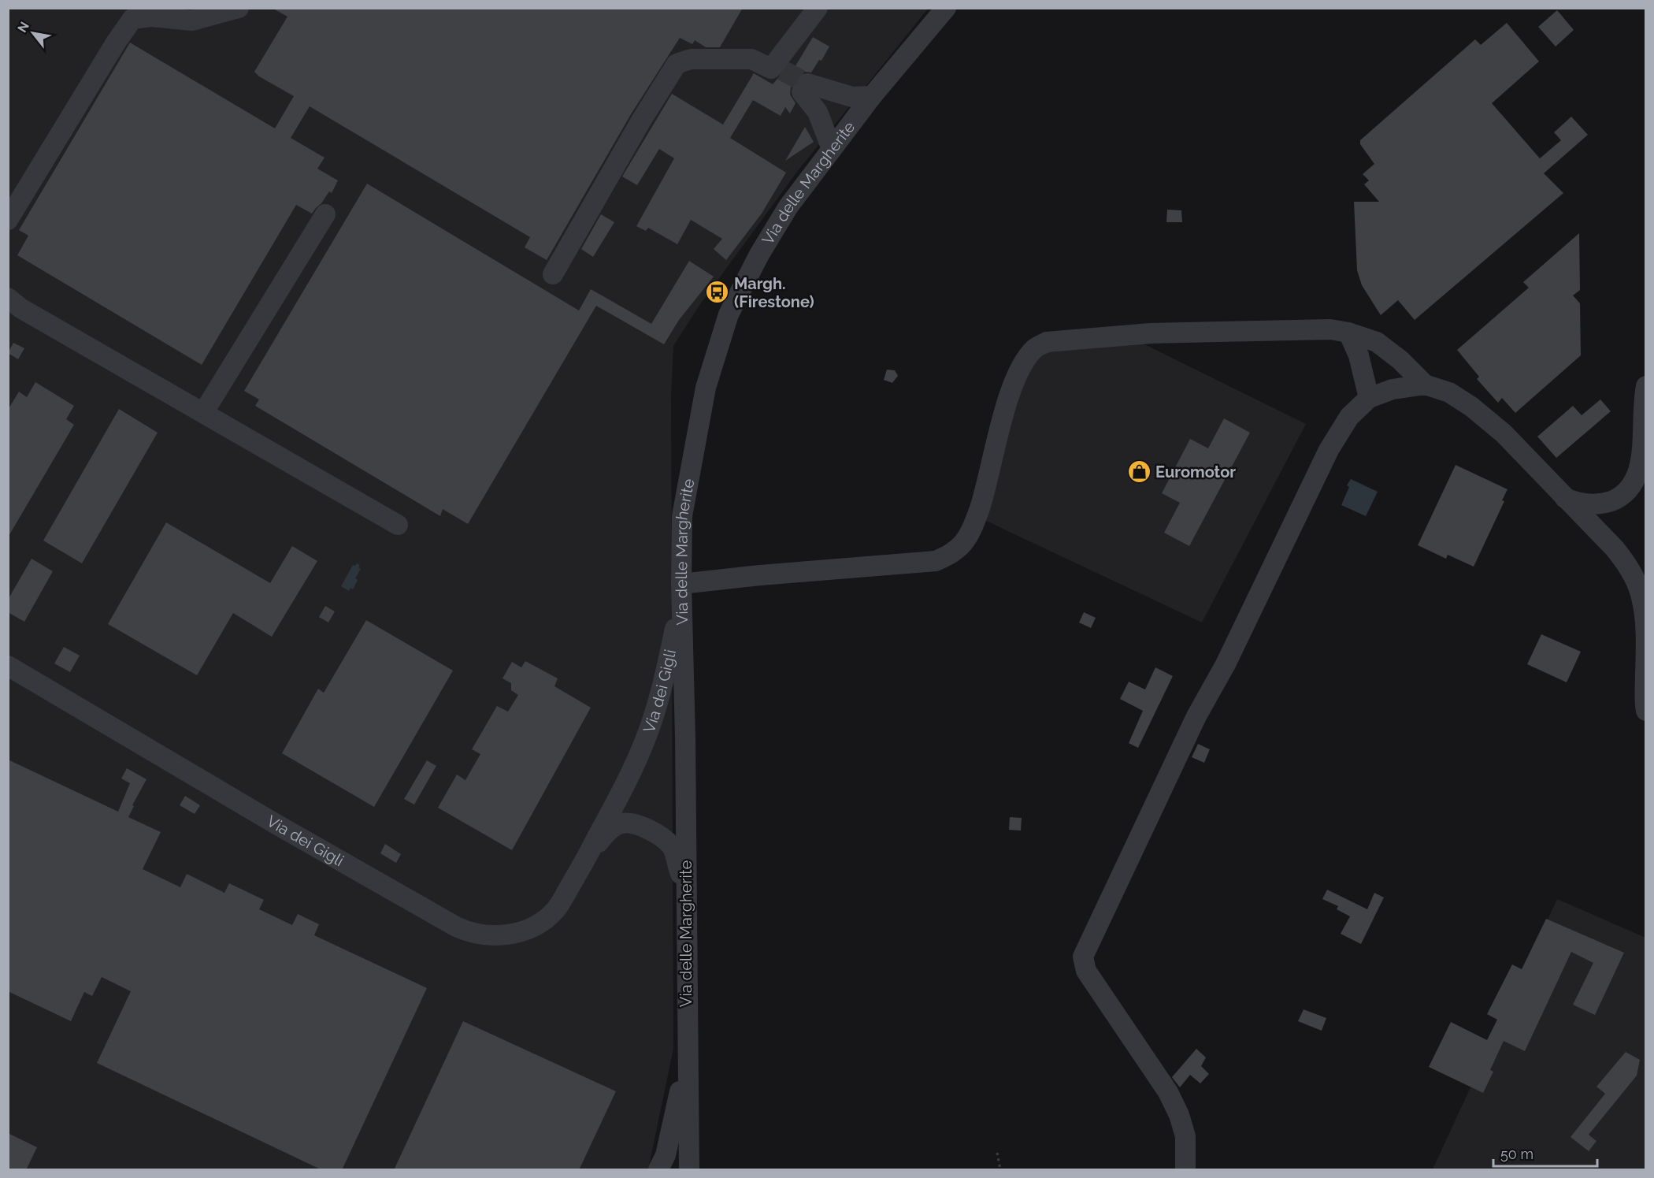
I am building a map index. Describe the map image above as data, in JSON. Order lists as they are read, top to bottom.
{
  "streets": {
    "street": ["Via delle Margherite", "Via dei Gigli"]
  },
  "crossings": [
    ["Via delle Margherite", "Via dei Gigli"]
  ],
  "places": {
    "bus stop": ["Margh. (Firestone)"],
    "shop": ["Euromotor"]
  },
  "scale_bar": "50 m",
  "north": "top left"
}
